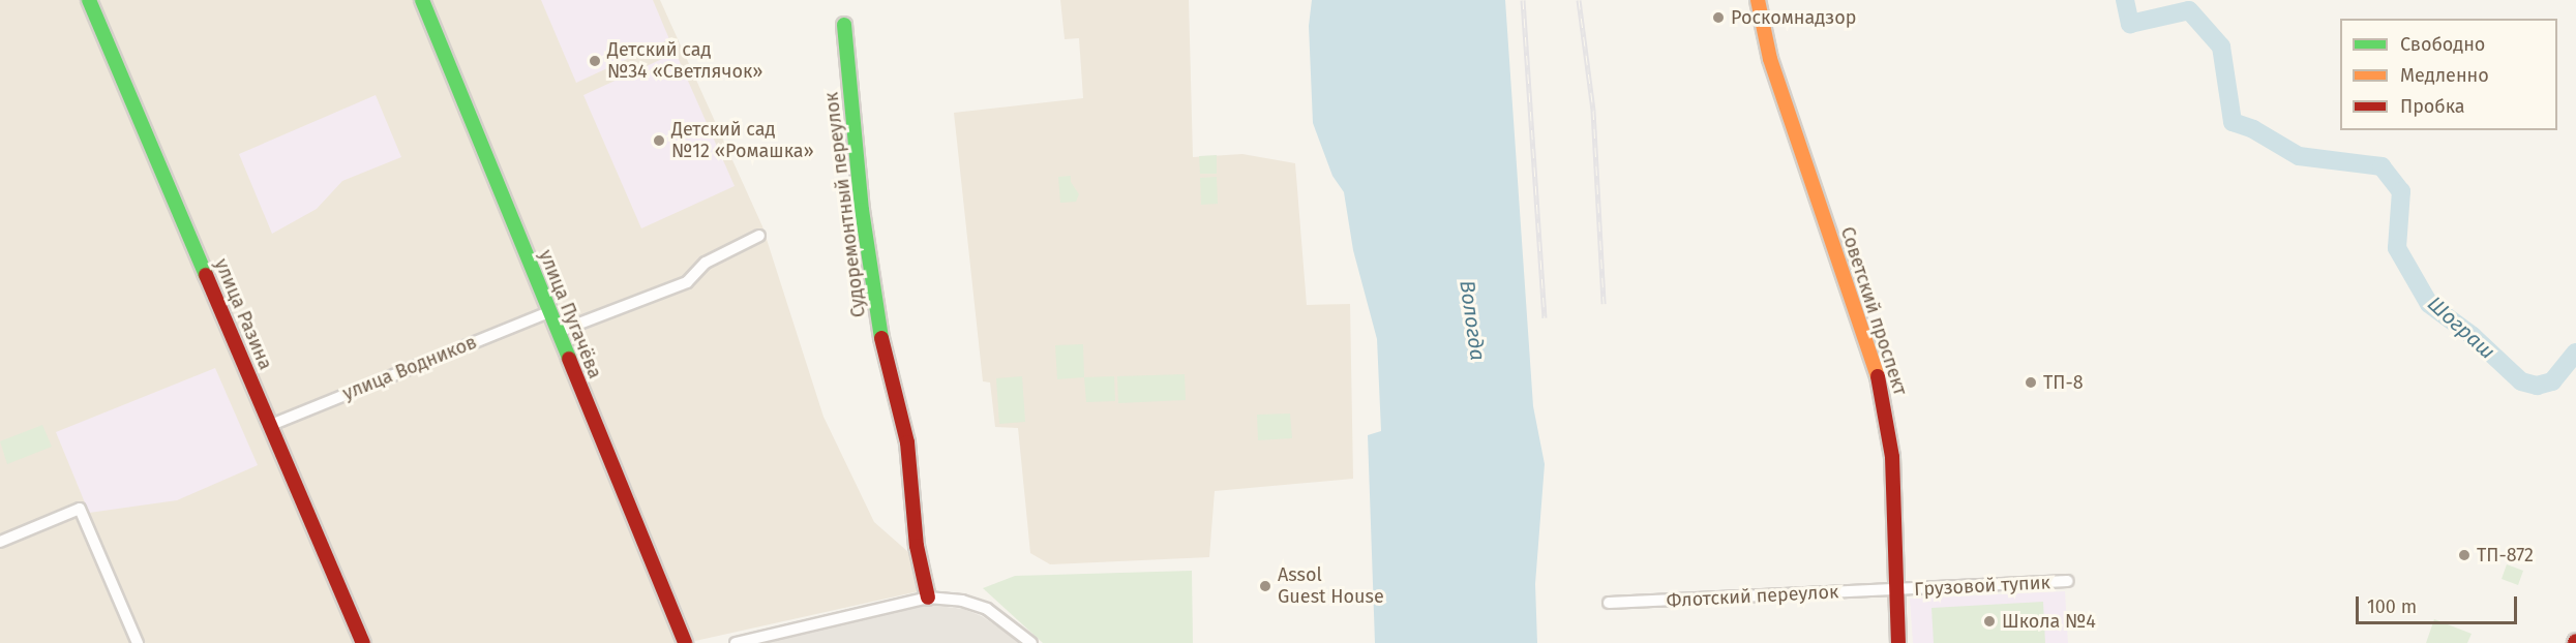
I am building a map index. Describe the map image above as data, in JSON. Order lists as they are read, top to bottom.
{
  "streets": {
    "street": [
      "Судоремонтный переулок",
      "Советский проспект",
      "улица Разина",
      "улица Пугачёва",
      "улица Водников",
      "Грузовой тупик",
      "Флотский переулок"
    ]
  },
  "crossings": [
    ["Советский проспект", "Грузовой тупик"],
    ["Советский проспект", "Флотский переулок"],
    ["улица Разина", "улица Водников"],
    ["улица Пугачёва", "улица Водников"],
    ["Грузовой тупик", "Флотский переулок"]
  ],
  "water": ["Вологда", "Шограш"],
  "places": [
    "Роскомнадзор",
    "Детский сад №34 «Светлячок»",
    "Детский сад №12 «Ромашка»",
    "ТП-8",
    "ТП-872",
    "Assol Guest House",
    "Школа №4"
  ],
  "legend": ["Свободно", "Медленно", "Пробка"],
  "scale_bar": "100 m"
}
